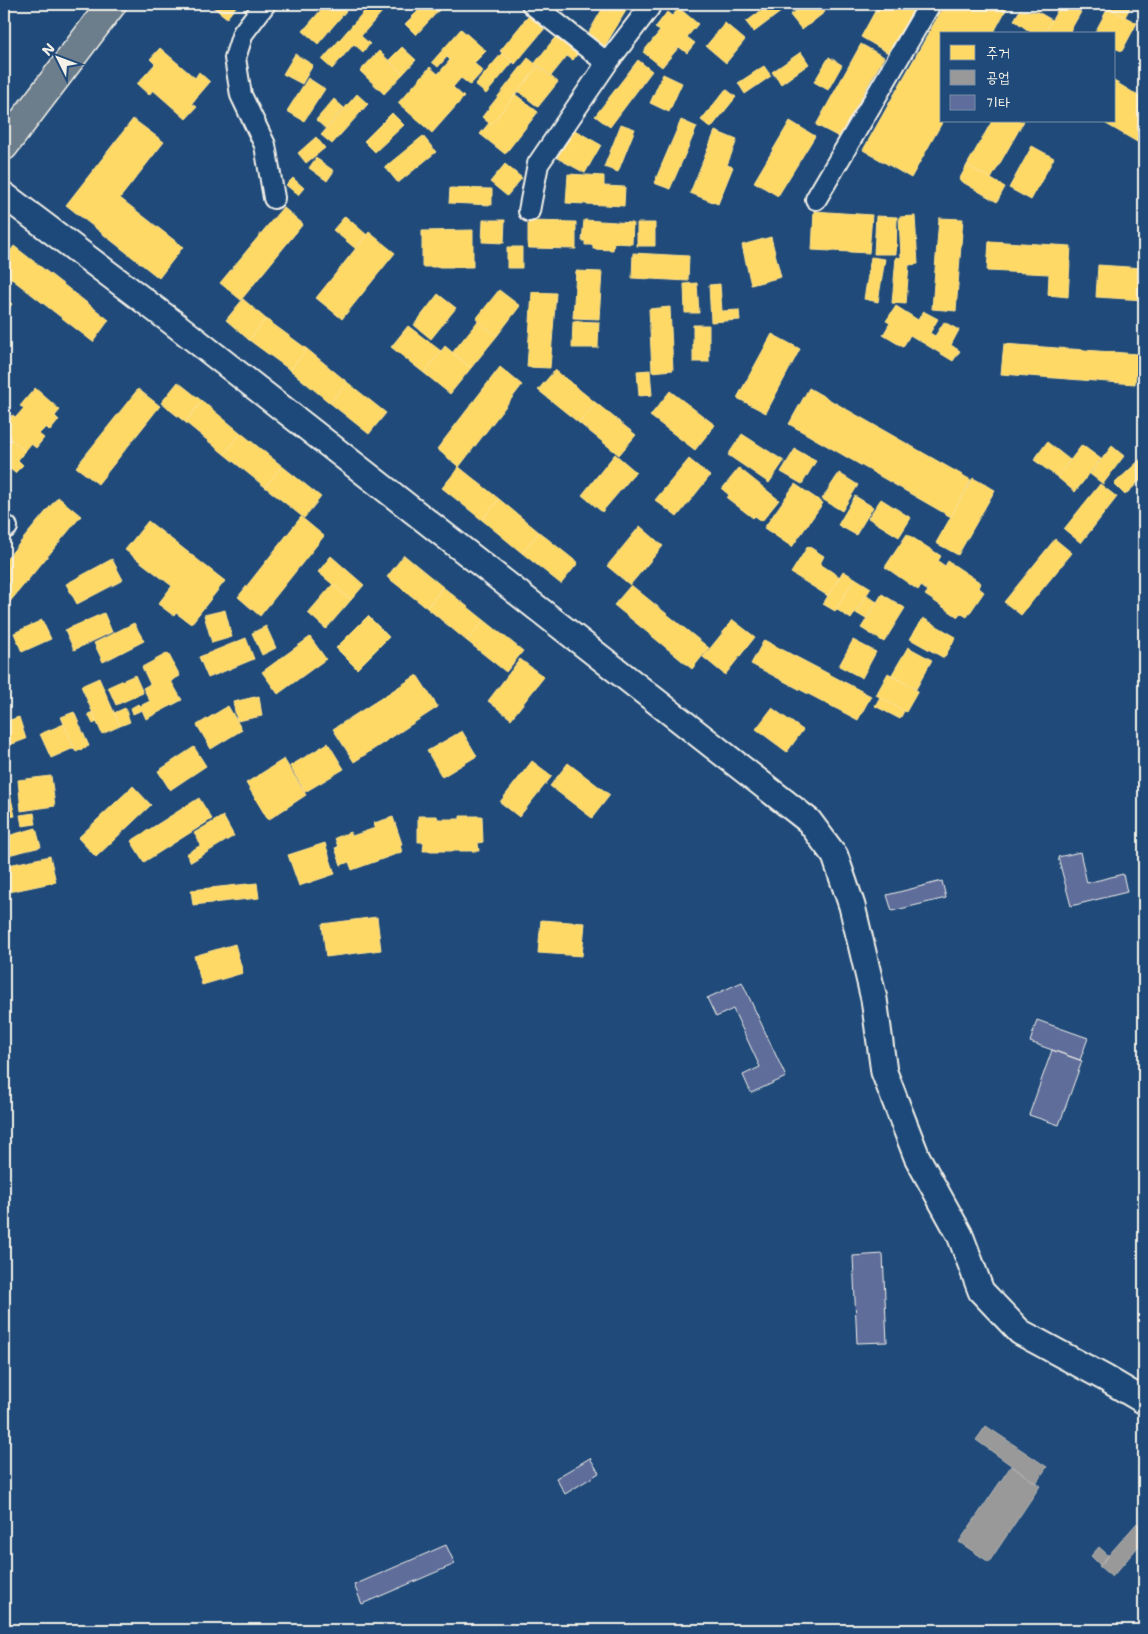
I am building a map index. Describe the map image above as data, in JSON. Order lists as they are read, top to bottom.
{
  "legend": ["주거", "공업", "기타"],
  "north": "top left"
}
